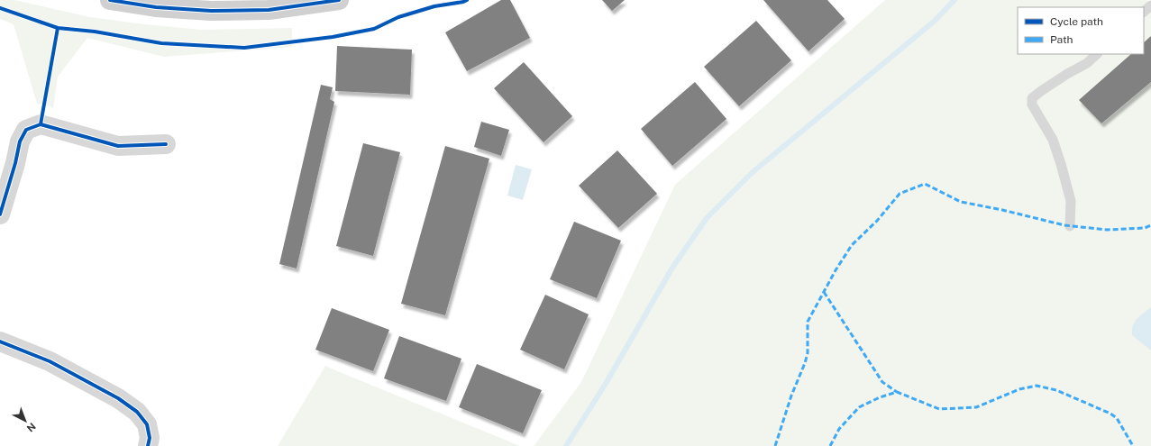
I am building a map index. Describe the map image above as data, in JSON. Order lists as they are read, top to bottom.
{
  "legend": ["Cycle path", "Path"],
  "north": "bottom right"
}
